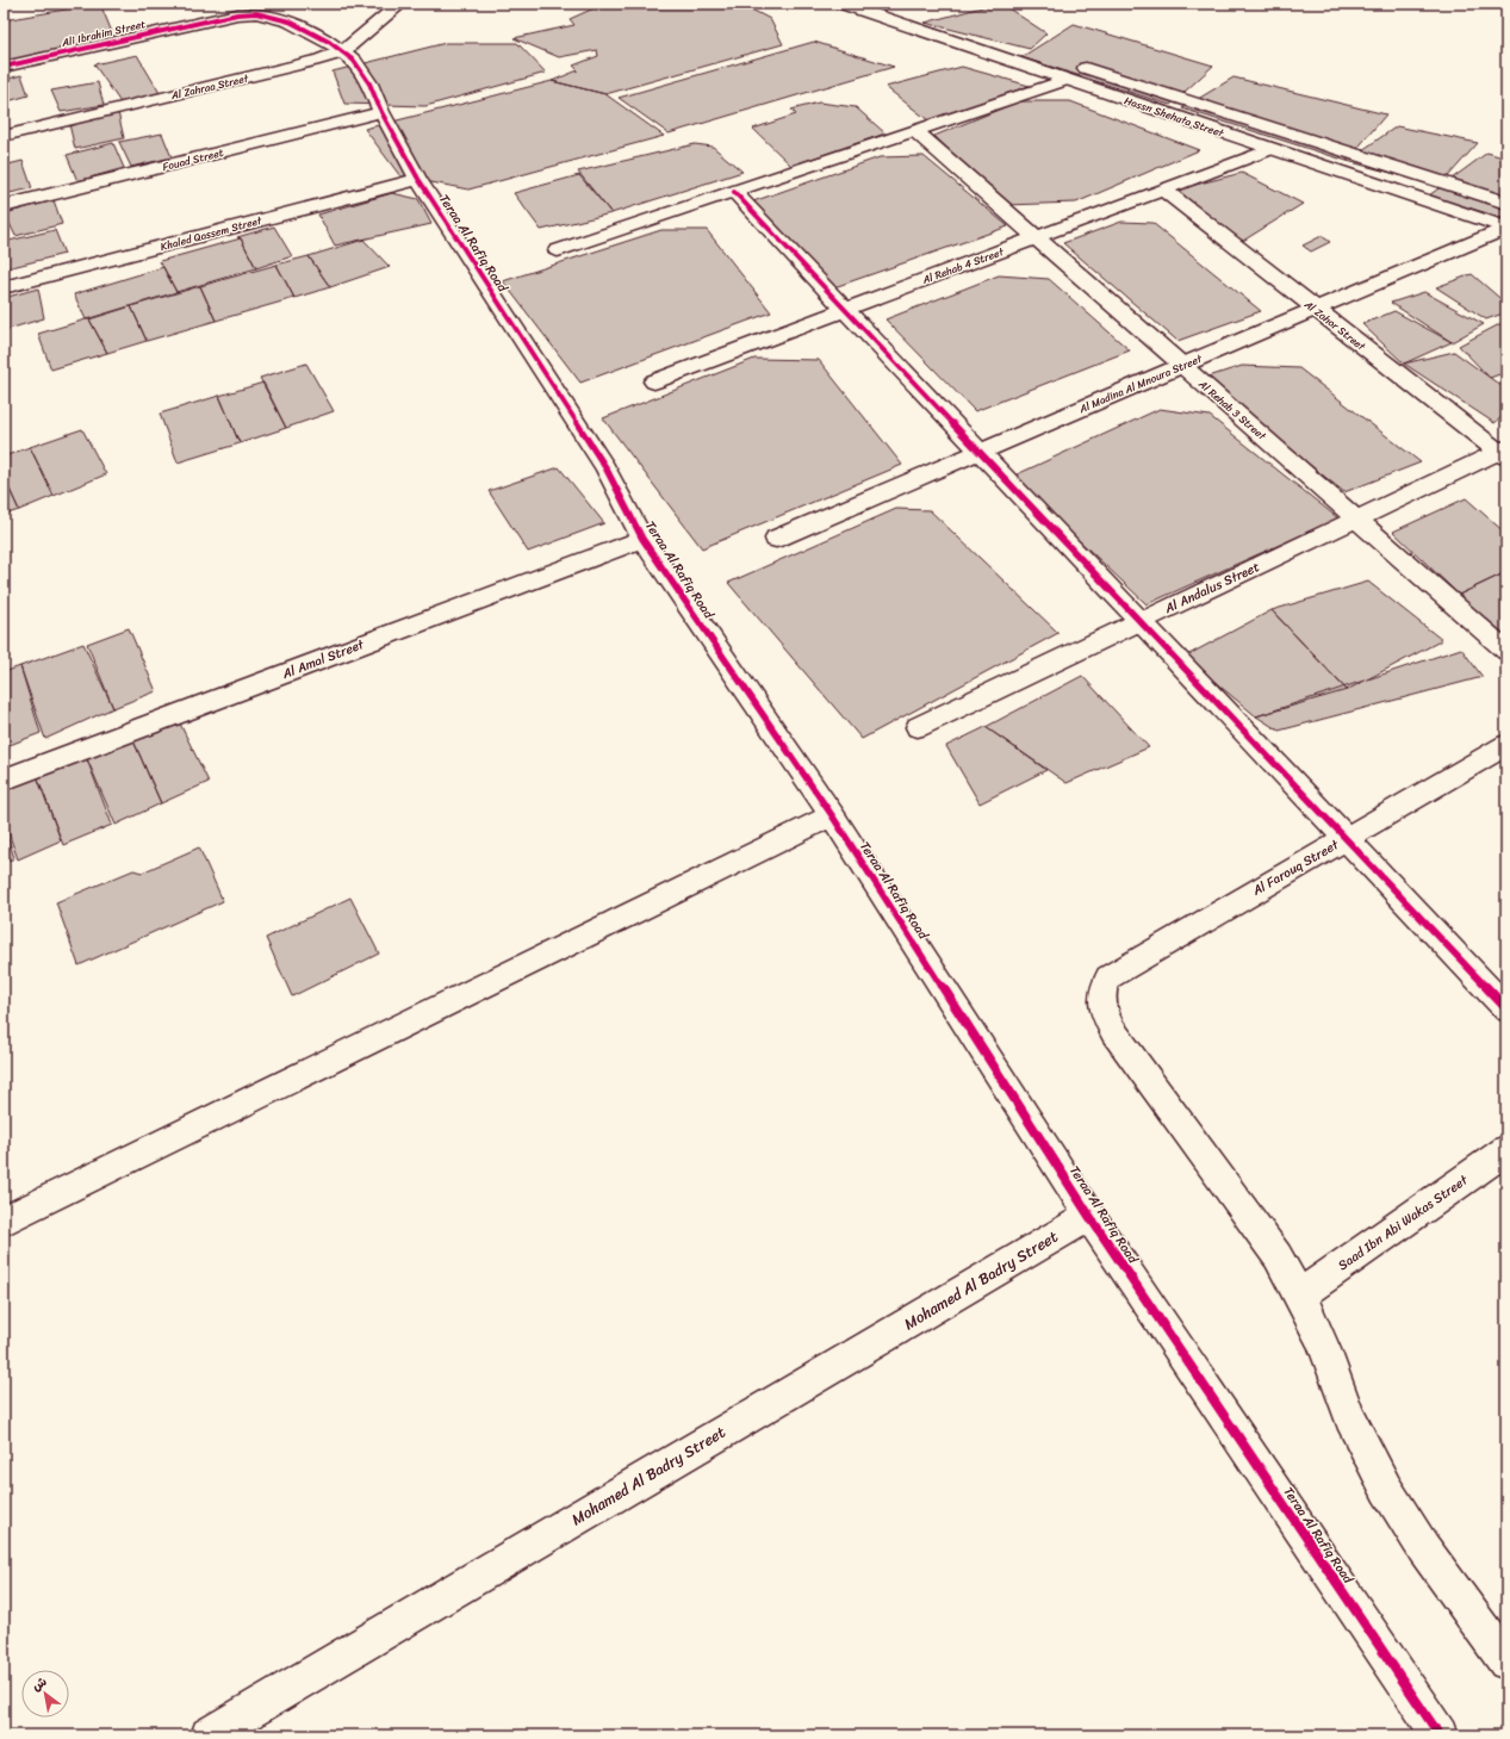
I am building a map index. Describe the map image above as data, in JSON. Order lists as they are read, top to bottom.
{
  "streets": {
    "street": [
      "Ali Ibrahim Street",
      "Al Zahraa Street",
      "Hassn Shehata Street",
      "Fouad Street",
      "Khaled Qassem Street",
      "Teraa Al Rafiq Road",
      "Al Rehab 4 Street",
      "Al Zohor Street",
      "Al Madina Al Mnoura Street",
      "Al Rehab 3 Street",
      "Al Andalus Street",
      "Al Amal Street",
      "Al Farouq Street",
      "Saad Ibn Abi Wakas Street",
      "Mohamed Al Badry Street"
    ]
  },
  "crossings": [
    ["Ali Ibrahim Street", "Al Zahraa Street"],
    ["Ali Ibrahim Street", "Teraa Al Rafiq Road"],
    ["Al Zahraa Street", "Teraa Al Rafiq Road"],
    ["Hassn Shehata Street", "Al Rehab 4 Street"],
    ["Hassn Shehata Street", "Al Madina Al Mnoura Street"],
    ["Fouad Street", "Teraa Al Rafiq Road"],
    ["Khaled Qassem Street", "Teraa Al Rafiq Road"],
    ["Teraa Al Rafiq Road", "Al Amal Street"],
    ["Teraa Al Rafiq Road", "Mohamed Al Badry Street"],
    ["Al Rehab 4 Street", "Al Zohor Street"],
    ["Al Rehab 4 Street", "Al Rehab 3 Street"],
    ["Al Zohor Street", "Al Madina Al Mnoura Street"],
    ["Al Zohor Street", "Al Andalus Street"],
    ["Al Madina Al Mnoura Street", "Al Rehab 3 Street"],
    ["Al Rehab 3 Street", "Al Andalus Street"],
    ["Al Farouq Street", "Saad Ibn Abi Wakas Street"]
  ],
  "north": "top left"
}
